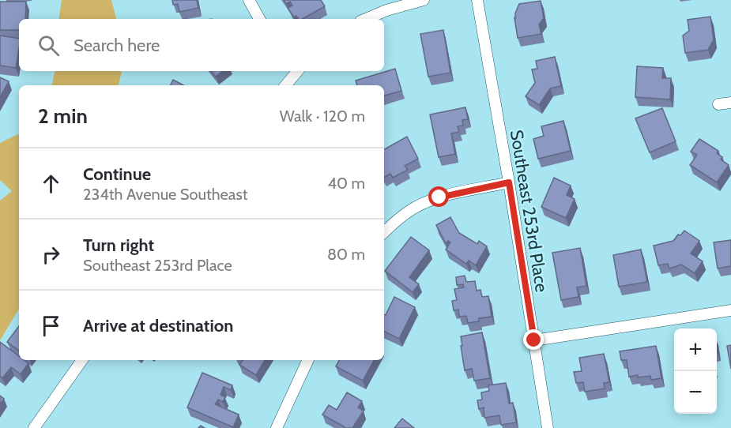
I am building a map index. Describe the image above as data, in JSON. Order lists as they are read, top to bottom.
{
  "streets": {
    "street": ["Southeast 253rd Place"]
  },
  "page": {
    "search": "Search here",
    "heading": ["2 min", "Walk · 120 m"],
    "list": [
      ["Continue", "234th Avenue Southeast", "40 m"],
      ["Turn right", "Southeast 253rd Place", "80 m"],
      "Arrive at destination"
    ],
    "map_buttons": ["+", "−"]
  }
}
